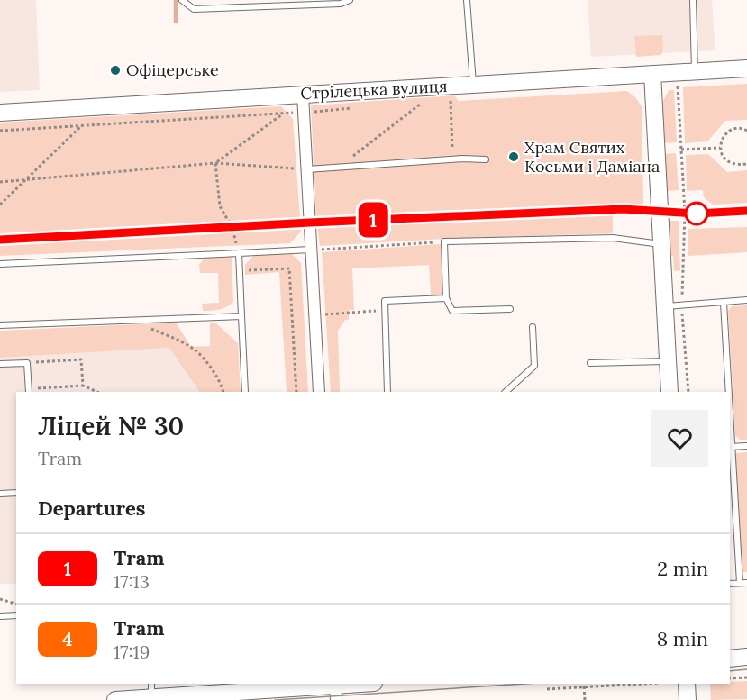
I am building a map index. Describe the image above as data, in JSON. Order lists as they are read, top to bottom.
{
  "streets": {
    "main road": ["Стрілецька вулиця"]
  },
  "places": ["Офіцерське", "Храм Святих Косьми і Даміана"],
  "lines": ["tram line 1"],
  "page": {
    "on_map": "1",
    "heading": [
      ["Ліцей № 30", "Tram"],
      "Departures"
    ],
    "list": [
      {
        "mark": "1",
        "name": "Tram",
        "note": "17:13",
        "value": "2 min"
      },
      {
        "mark": "4",
        "name": "Tram",
        "note": "17:19",
        "value": "8 min"
      }
    ]
  }
}
